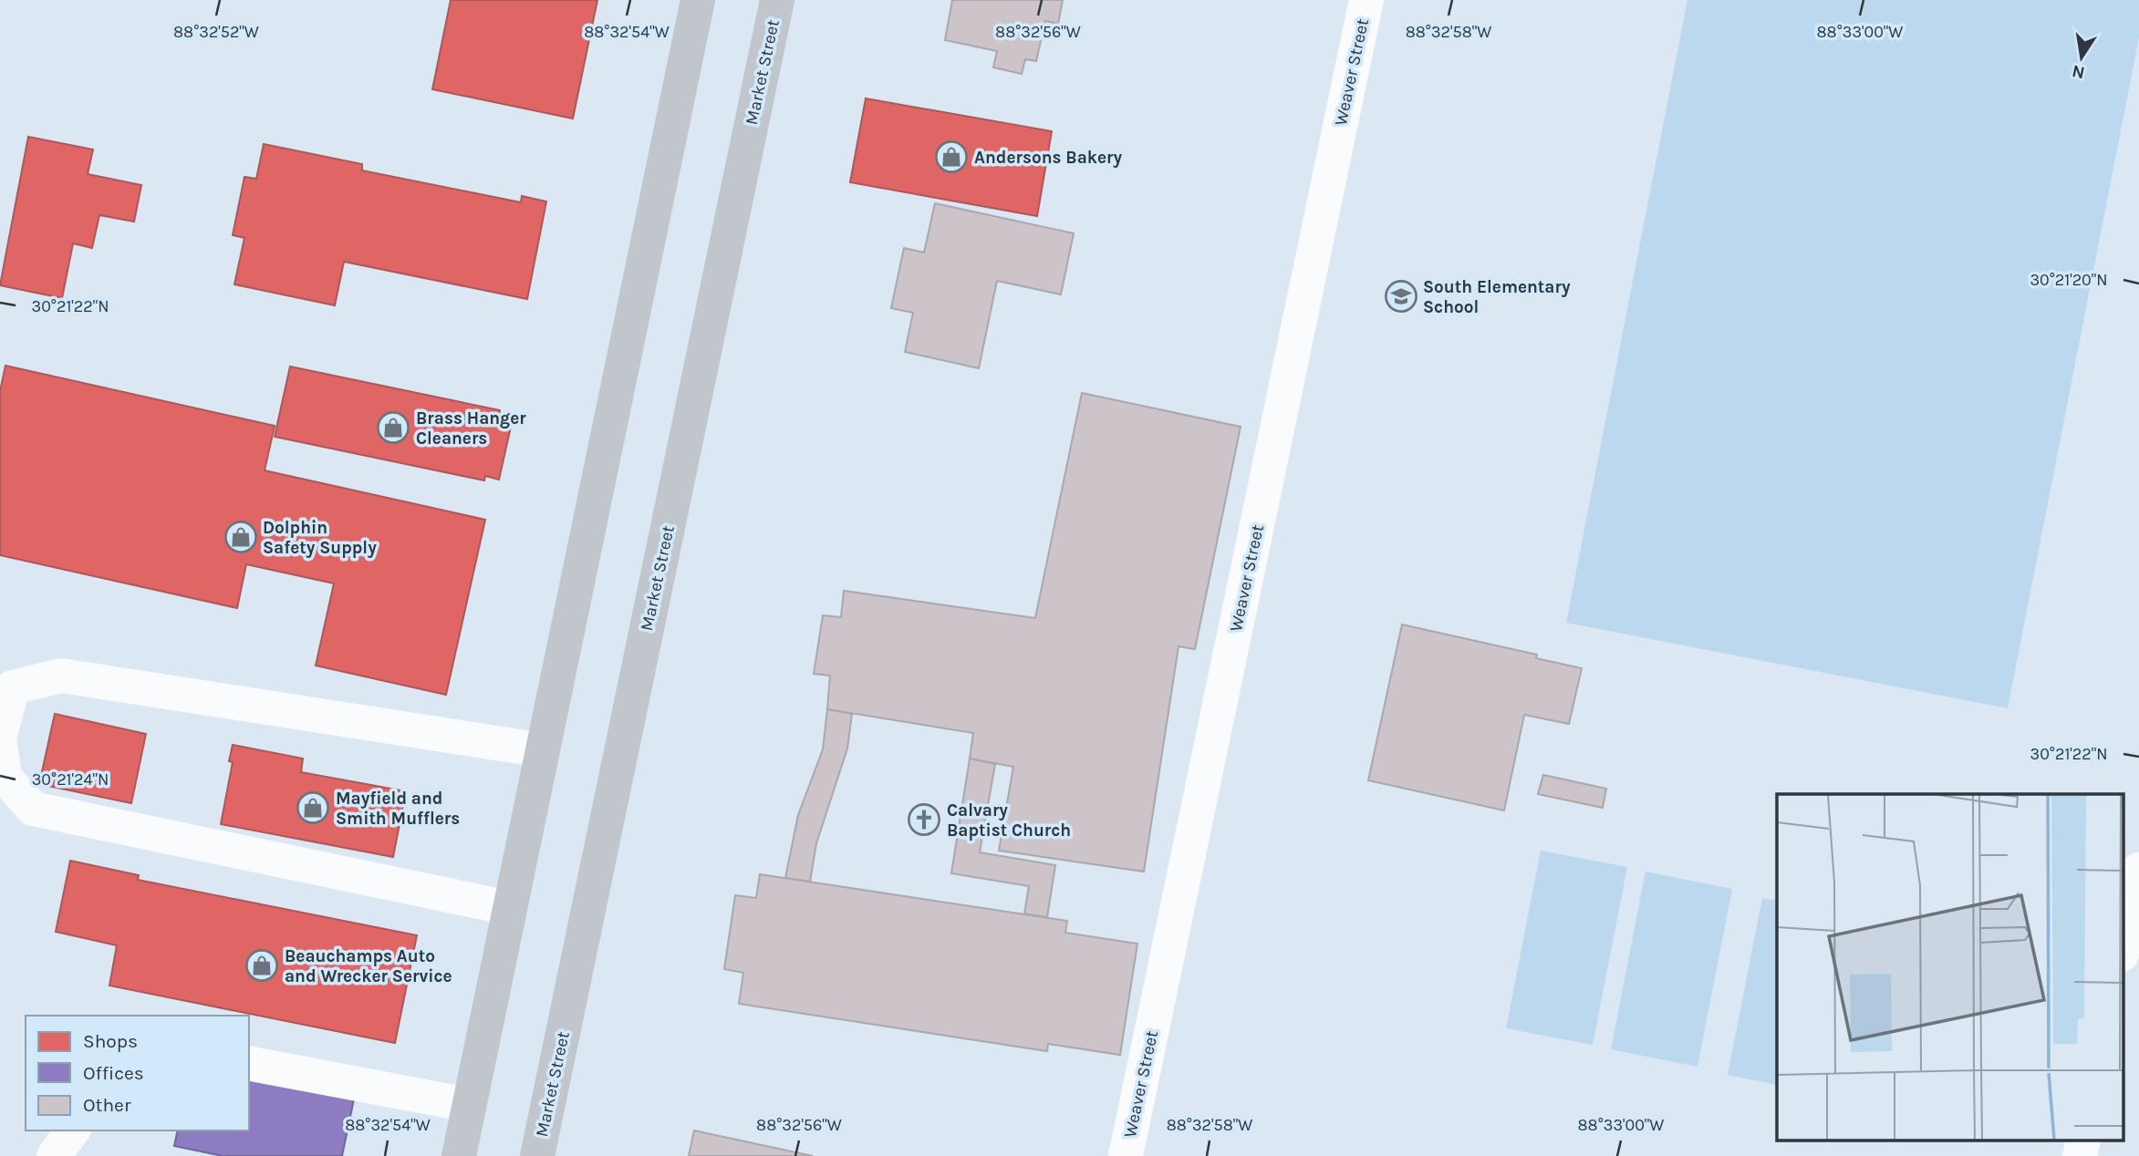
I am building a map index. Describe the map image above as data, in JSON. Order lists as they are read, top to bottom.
{
  "streets": {
    "main road": ["Market Street"],
    "street": ["Weaver Street"]
  },
  "places": {
    "shop": [
      "Andersons Bakery",
      "Brass Hanger Cleaners",
      "Dolphin Safety Supply",
      "Mayfield and Smith Mufflers",
      "Beauchamps Auto and Wrecker Service"
    ],
    "school or university": ["South Elementary School"],
    "church": ["Calvary Baptist Church"]
  },
  "legend": ["Shops", "Offices", "Other"],
  "north": "bottom",
  "coordinates": [
    "88°32'52\"W",
    "88°32'54\"W",
    "88°32'56\"W",
    "88°32'58\"W",
    "88°33'00\"W",
    "30°21'20\"N",
    "30°21'22\"N",
    "30°21'24\"N"
  ]
}
